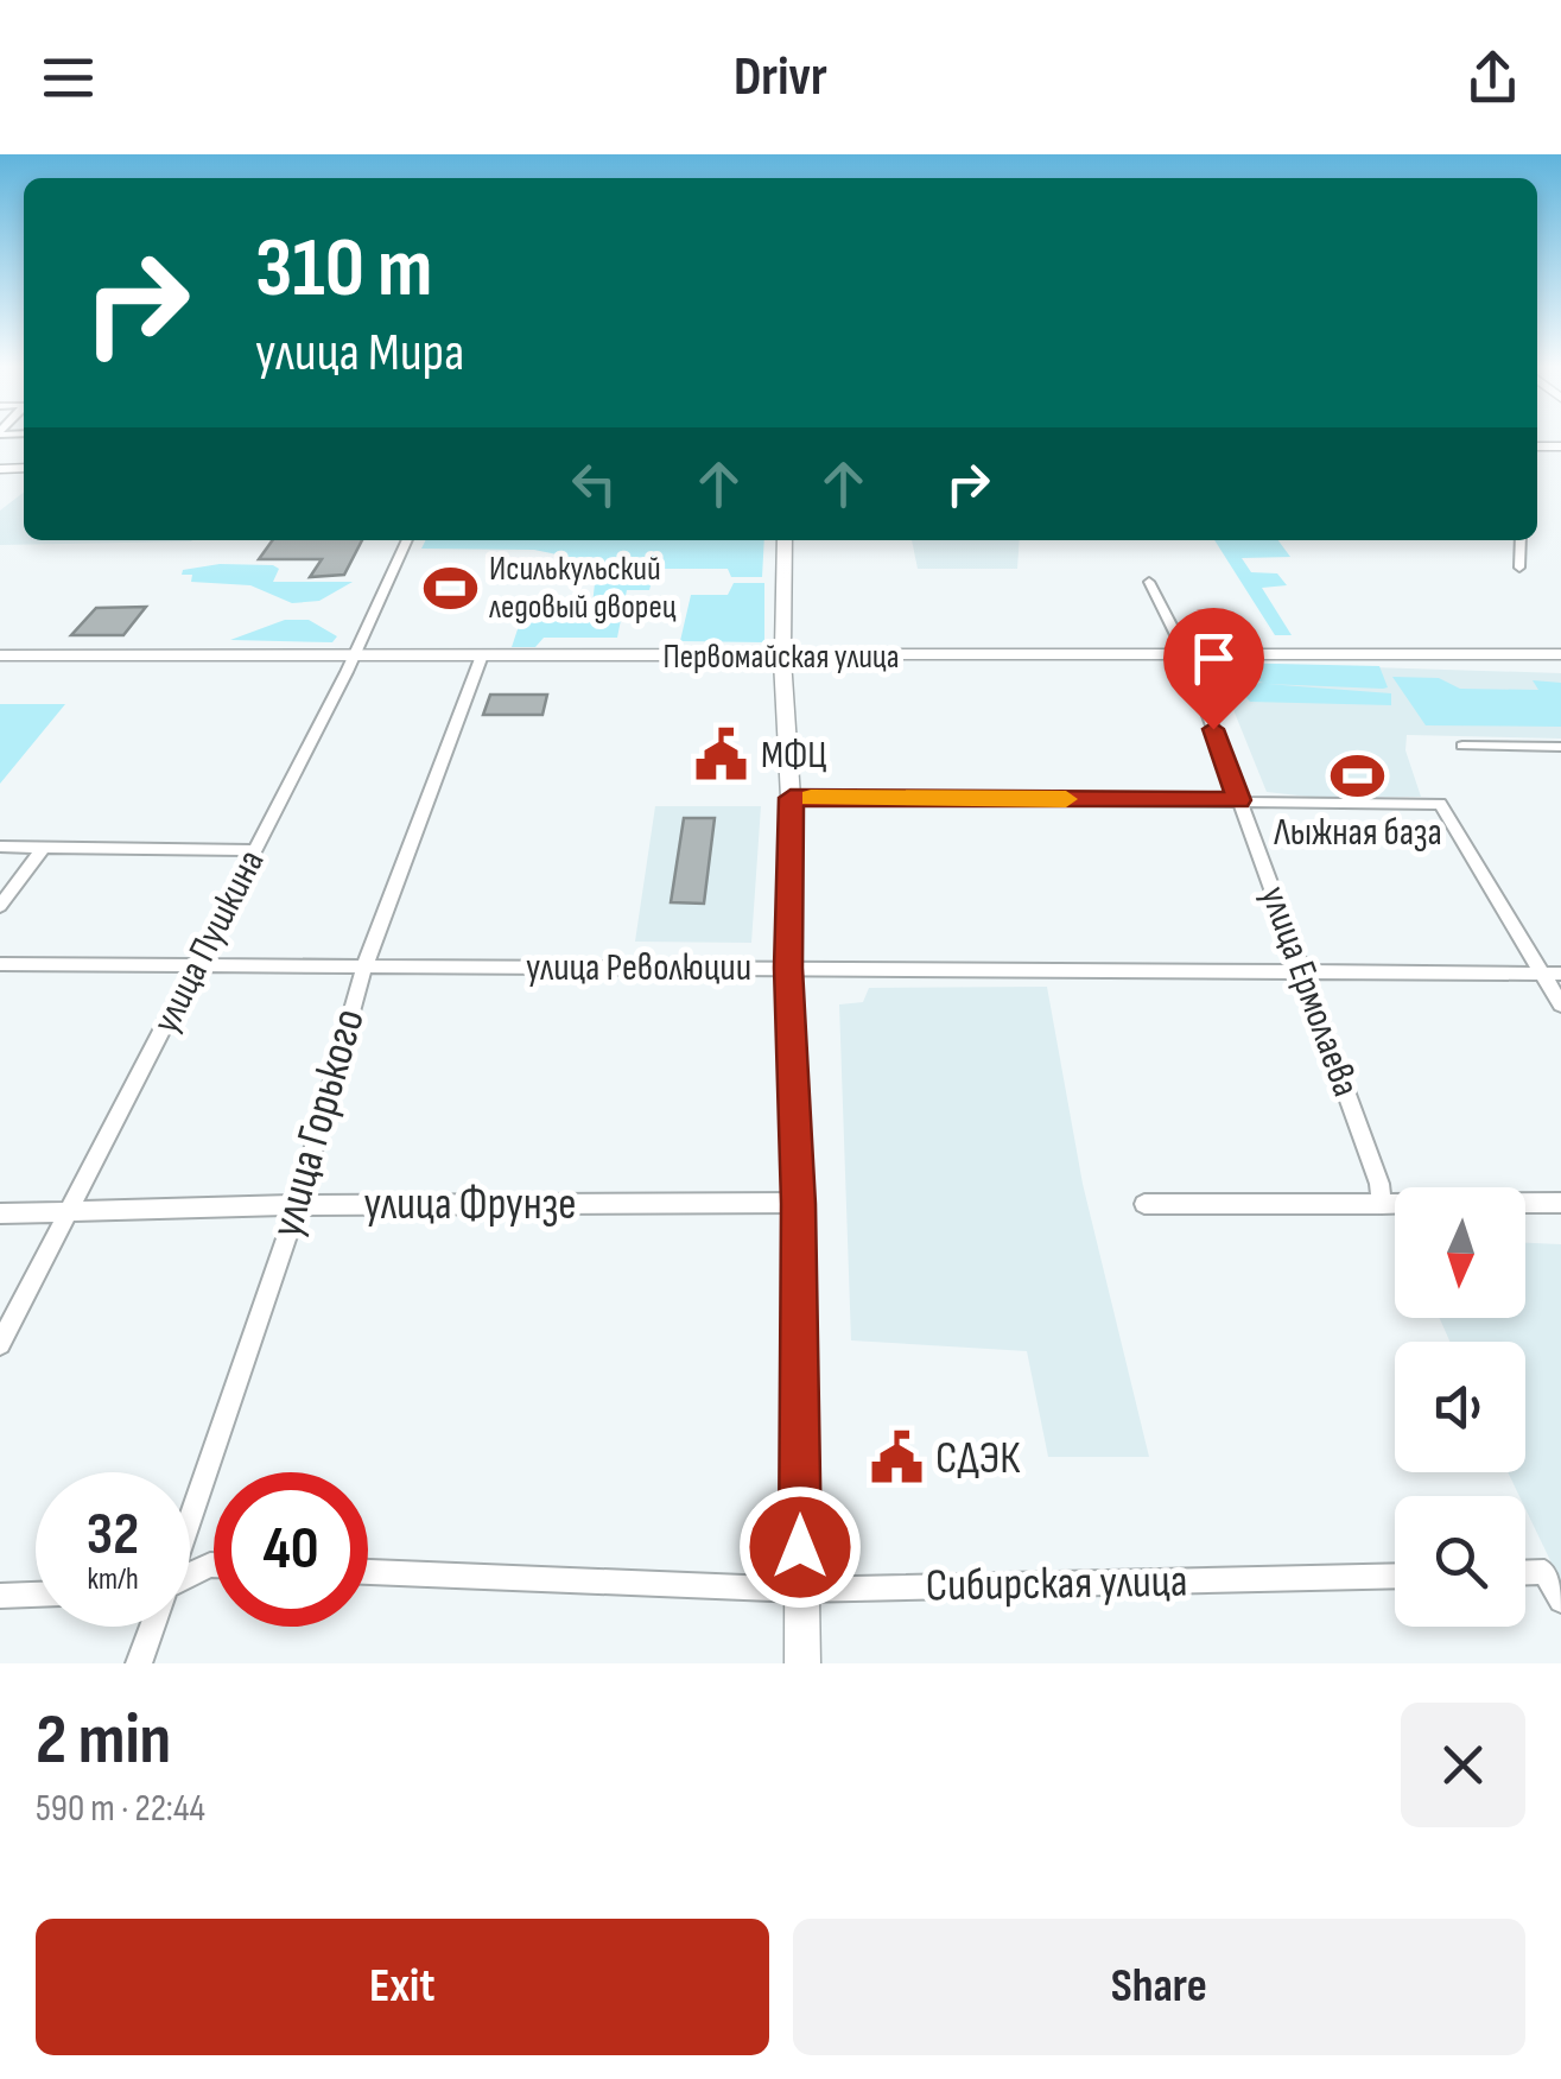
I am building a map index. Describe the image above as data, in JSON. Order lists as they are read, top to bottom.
{
  "streets": {
    "street": [
      "Первомайская улица",
      "улица Пушкина",
      "улица Революции",
      "улица Ермолаева",
      "улица Горького",
      "улица Фрунзе",
      "Сибирская улица"
    ]
  },
  "crossings": [
    ["Первомайская улица", "улица Пушкина"],
    ["Первомайская улица", "улица Ермолаева"],
    ["Первомайская улица", "улица Горького"],
    ["улица Пушкина", "улица Революции"],
    ["улица Пушкина", "улица Фрунзе"],
    ["улица Революции", "улица Ермолаева"],
    ["улица Революции", "улица Горького"],
    ["улица Горького", "улица Фрунзе"]
  ],
  "places": {
    "sports": ["Исилькульский ледовый дворец", "Лыжная база"],
    "public building": ["МФЦ", "СДЭК"]
  },
  "north": "bottom",
  "page": {
    "header": "Drivr",
    "turn": ["310 m", "улица Мира"],
    "speed": "32 km/h",
    "limit": "40",
    "heading": ["2 min", "590 m · 22:44"],
    "buttons": ["Exit", "Share"]
  }
}
